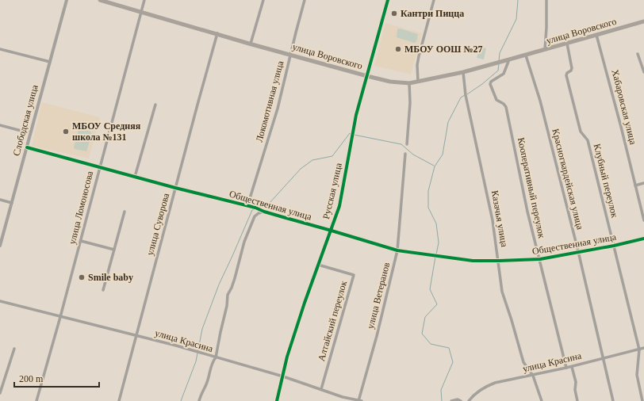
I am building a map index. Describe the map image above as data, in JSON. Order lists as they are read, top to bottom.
{
  "streets": {
    "main road": ["улица Воровского"],
    "street": [
      "Локомотивная улица",
      "Хабаровская улица",
      "Слободская улица",
      "Красногвардейская улица",
      "Клубный переулок",
      "Кооперативный переулок",
      "Русская улица",
      "Общественная улица",
      "улица Ломоносова",
      "Казачья улица",
      "улица Суворова",
      "улица Ветеранов",
      "Алтайский переулок",
      "улица Красина"
    ]
  },
  "crossings": [
    ["улица Воровского", "Локомотивная улица"],
    ["улица Воровского", "Хабаровская улица"],
    ["улица Воровского", "Красногвардейская улица"],
    ["улица Воровского", "Клубный переулок"],
    ["улица Воровского", "Кооперативный переулок"],
    ["улица Воровского", "Русская улица"],
    ["улица Воровского", "улица Ломоносова"],
    ["улица Воровского", "Казачья улица"],
    ["улица Воровского", "улица Суворова"],
    ["Локомотивная улица", "Общественная улица"],
    ["Слободская улица", "Общественная улица"],
    ["Красногвардейская улица", "Общественная улица"],
    ["Красногвардейская улица", "улица Красина"],
    ["Клубный переулок", "Общественная улица"],
    ["Клубный переулок", "улица Красина"],
    ["Кооперативный переулок", "Общественная улица"],
    ["Кооперативный переулок", "улица Красина"],
    ["Русская улица", "Общественная улица"],
    ["Русская улица", "Алтайский переулок"],
    ["Русская улица", "улица Красина"],
    ["Общественная улица", "улица Ломоносова"],
    ["Общественная улица", "Казачья улица"],
    ["Общественная улица", "улица Суворова"],
    ["Общественная улица", "улица Ветеранов"],
    ["улица Ломоносова", "улица Красина"],
    ["Казачья улица", "улица Красина"],
    ["улица Суворова", "улица Красина"],
    ["улица Ветеранов", "улица Красина"],
    ["Алтайский переулок", "улица Красина"]
  ],
  "places": [
    "Кантри Пицца",
    "МБОУ ООШ №27",
    "МБОУ Средняя школа №131",
    "Smile baby"
  ],
  "scale_bar": "200 m"
}
